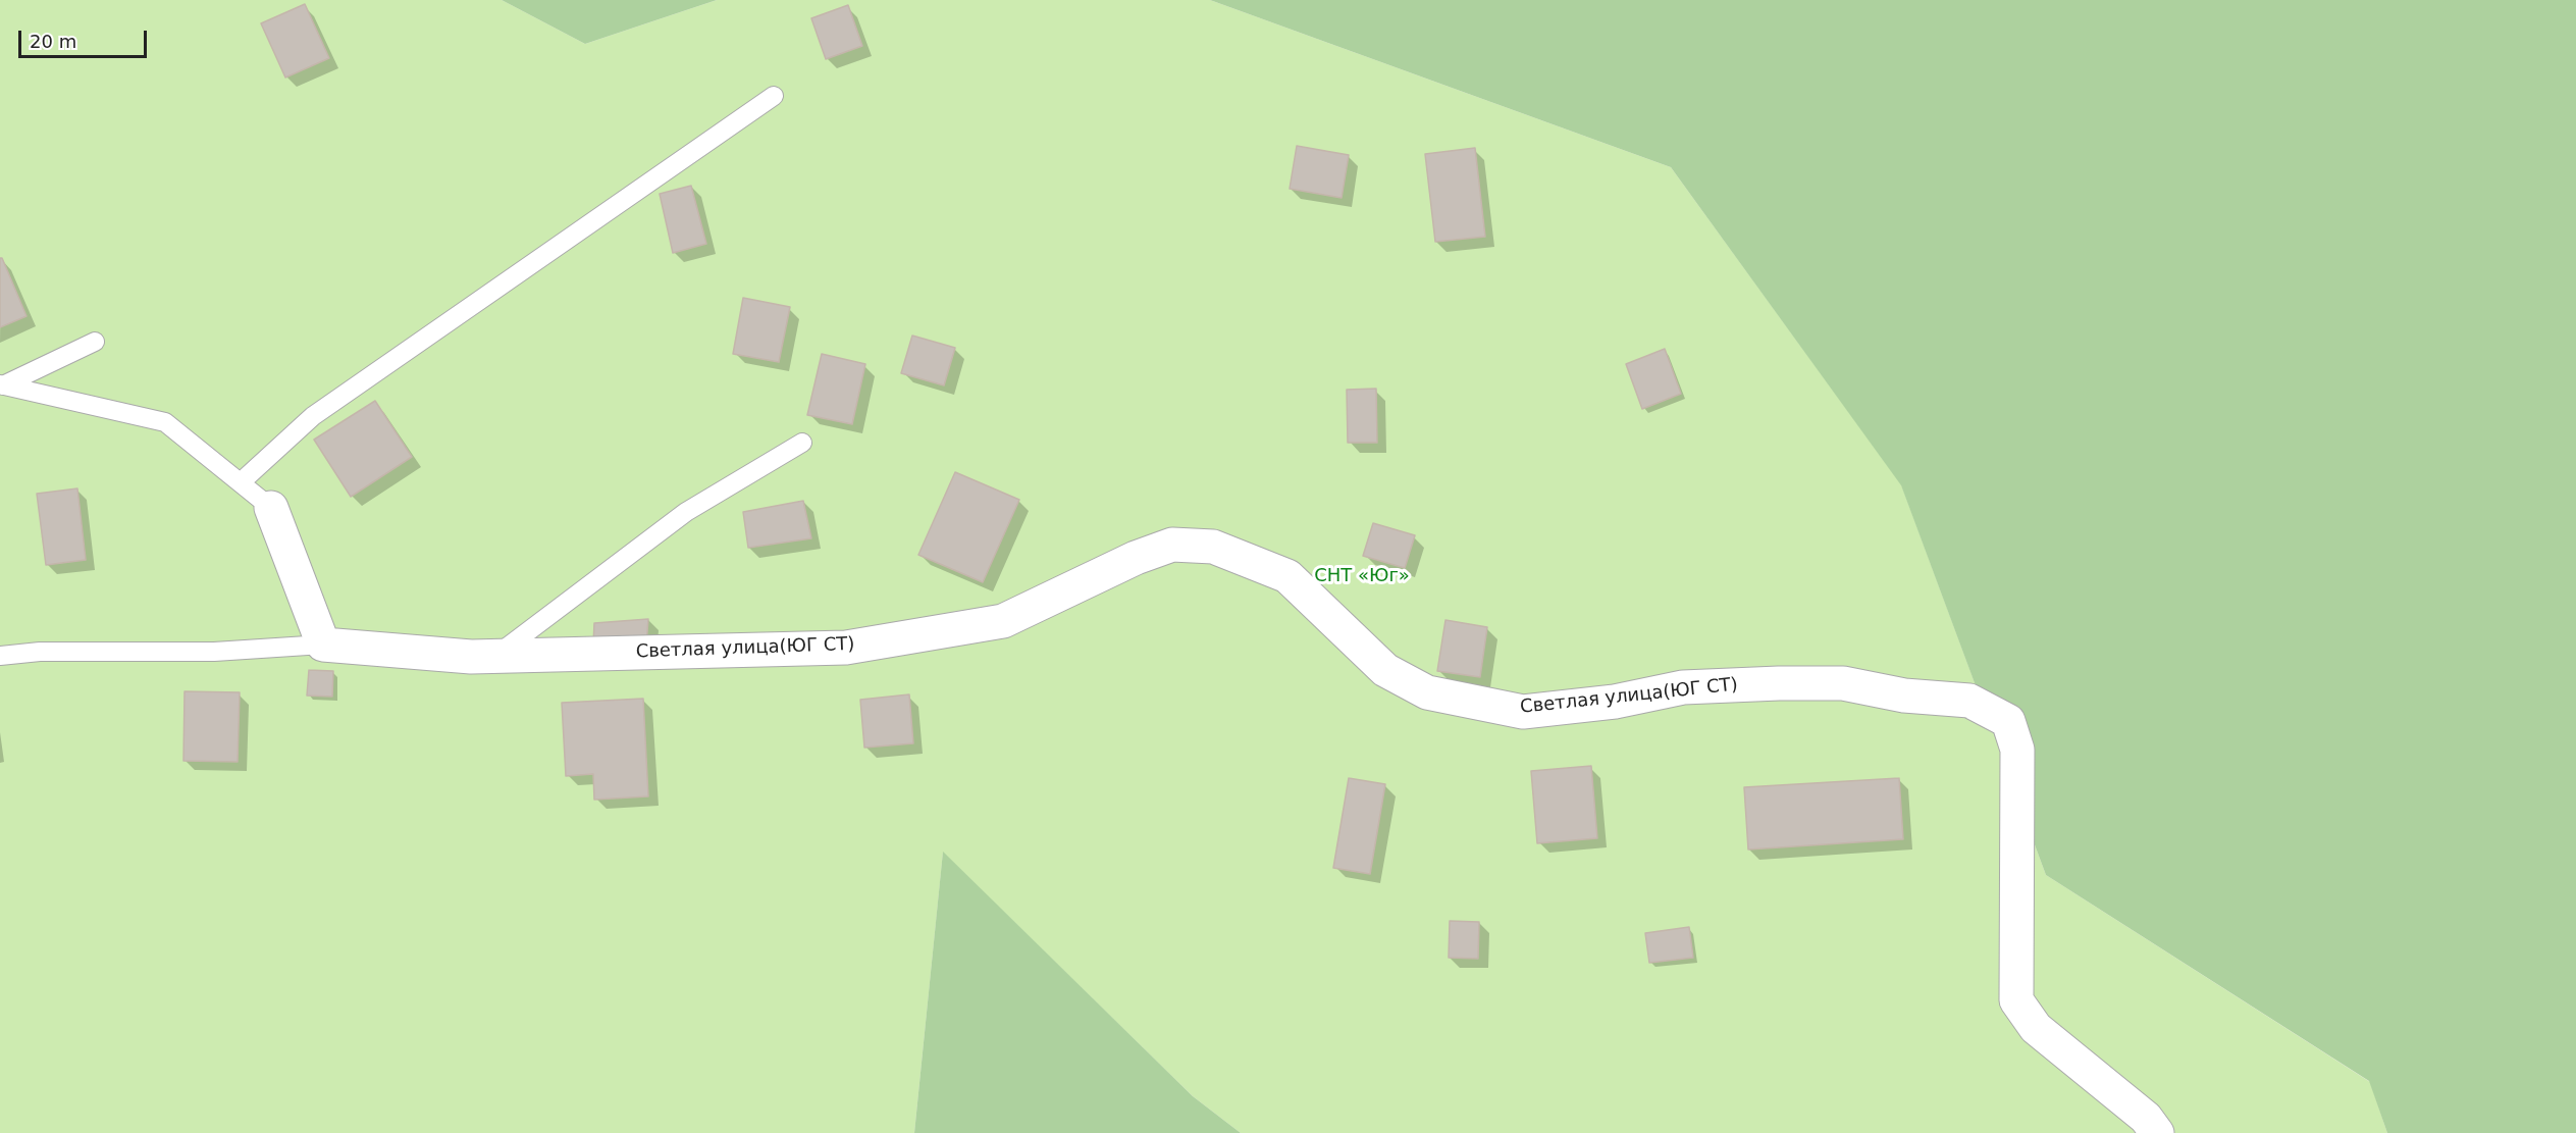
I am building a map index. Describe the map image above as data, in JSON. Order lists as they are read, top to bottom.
{
  "streets": {
    "street": ["Светлая улица(ЮГ СТ)"]
  },
  "parks": ["СНТ «Юг»"],
  "scale_bar": "20 m"
}
